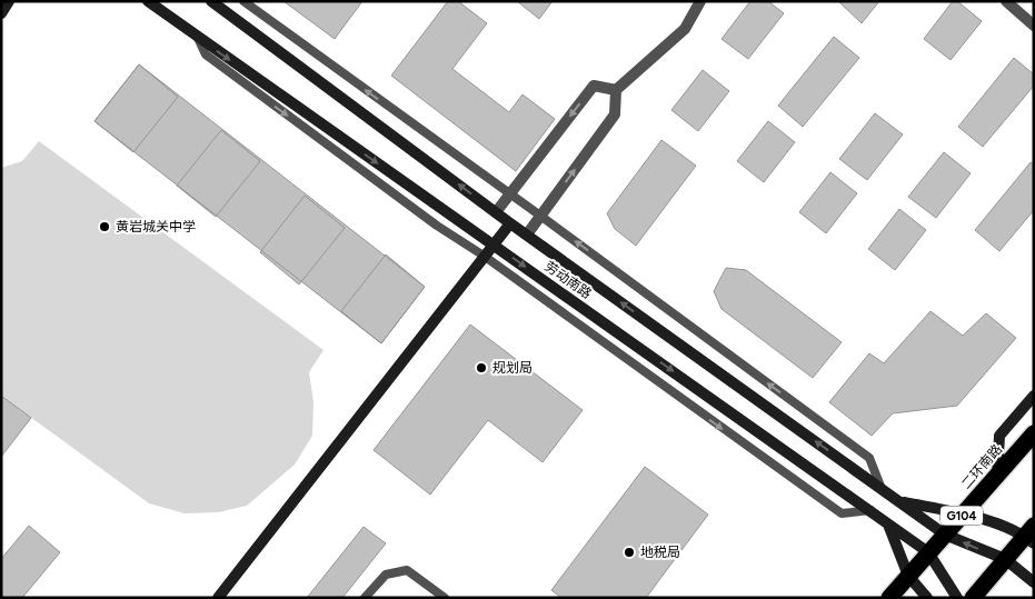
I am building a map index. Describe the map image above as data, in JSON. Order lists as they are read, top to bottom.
{
  "streets": {
    "highway": ["二环南路", "G104"],
    "main road": ["劳动南路"]
  },
  "crossings": [
    ["劳动南路", "二环南路"]
  ],
  "places": ["黄岩城关中学", "规划局", "地税局"]
}
